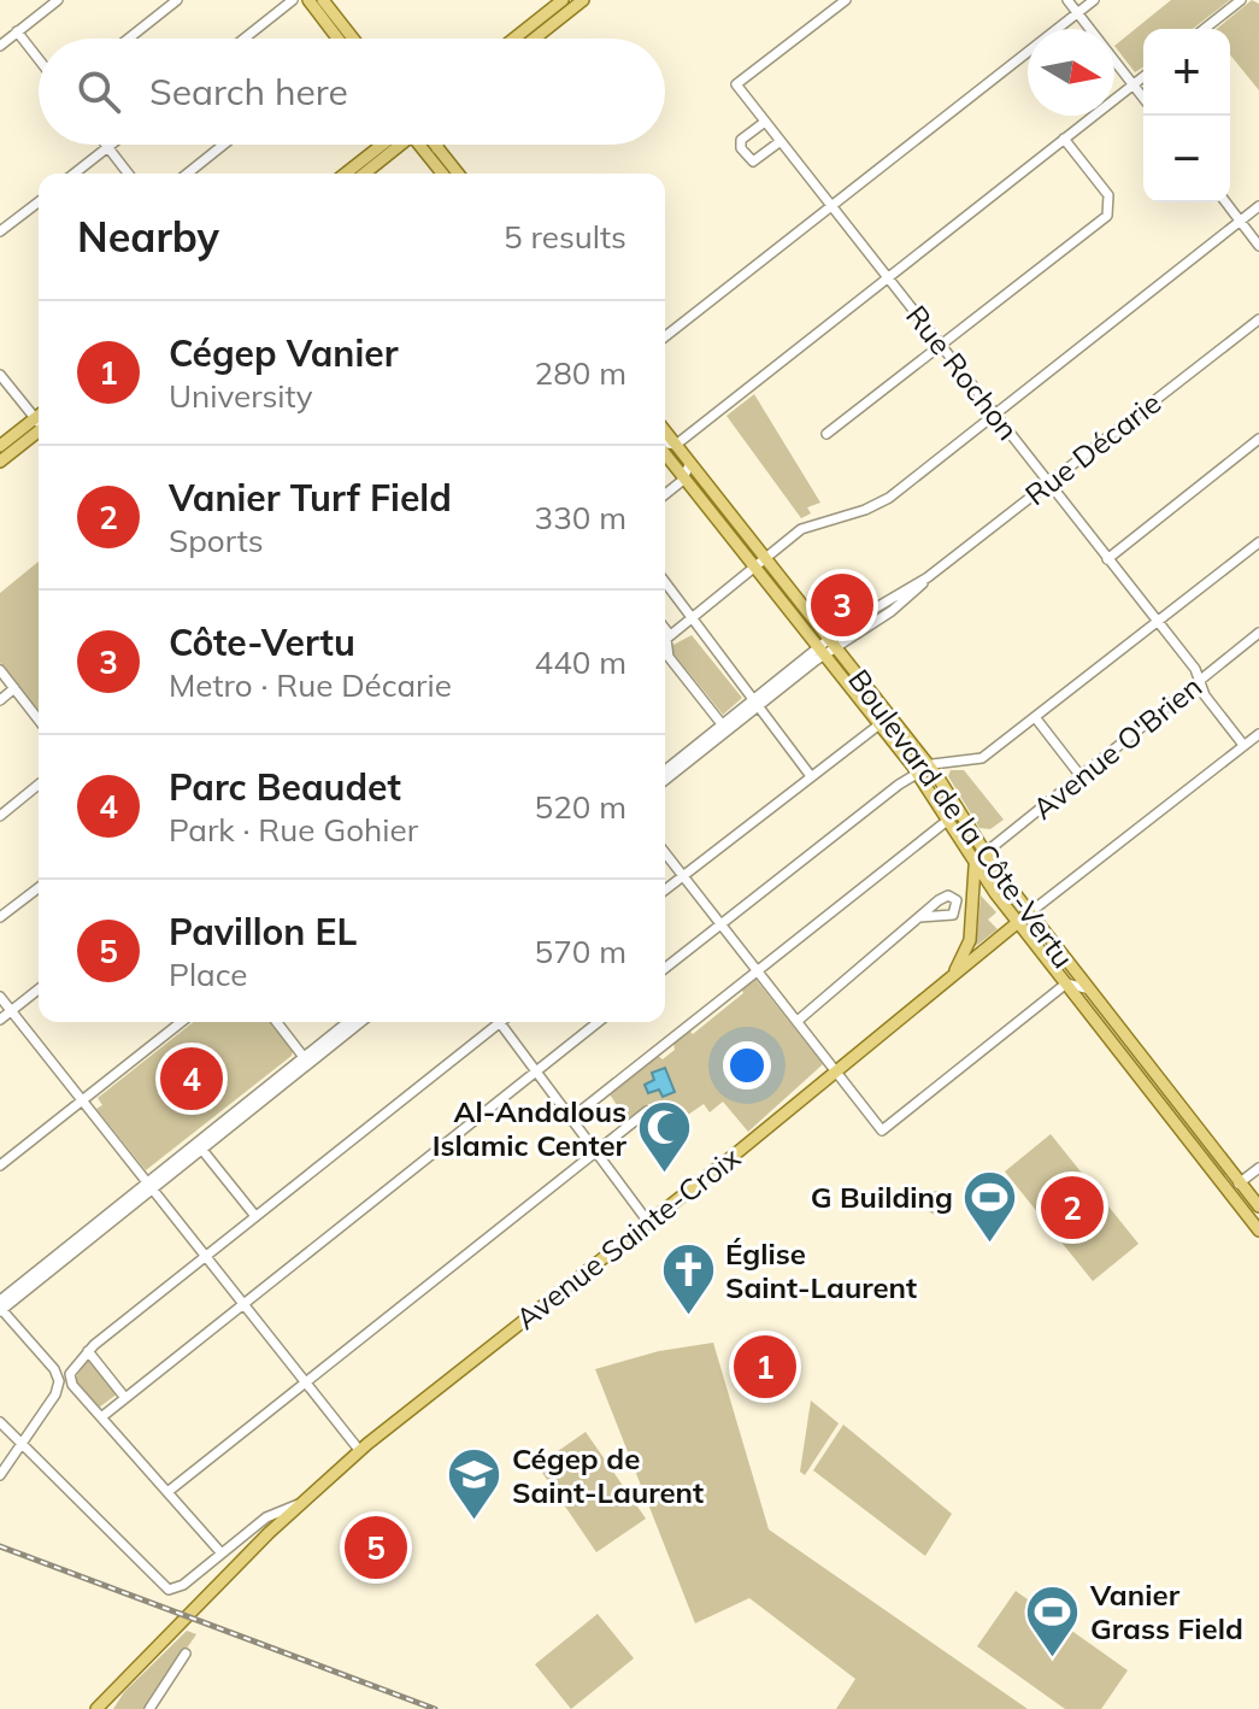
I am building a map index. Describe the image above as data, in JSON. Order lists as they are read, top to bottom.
{
  "streets": {
    "main road": ["Boulevard de la Côte-Vertu", "Avenue Sainte-Croix"],
    "street": ["Rue Rochon", "Rue Décarie", "Avenue O'Brien"]
  },
  "crossings": [
    ["Rue Rochon", "Rue Décarie"],
    ["Rue Rochon", "Avenue O'Brien"],
    ["Rue Rochon", "Avenue Sainte-Croix"],
    ["Rue Décarie", "Boulevard de la Côte-Vertu"],
    ["Avenue O'Brien", "Boulevard de la Côte-Vertu"],
    ["Avenue O'Brien", "Avenue Sainte-Croix"],
    ["Boulevard de la Côte-Vertu", "Avenue Sainte-Croix"]
  ],
  "places": {
    "mosque": ["Al-Andalous Islamic Center"],
    "sports": ["G Building", "Vanier Grass Field"],
    "church": ["Église Saint-Laurent"],
    "school or university": ["Cégep de Saint-Laurent"]
  },
  "north": "right",
  "page": {
    "map_buttons": ["+", "−"],
    "search": "Search here",
    "heading": ["Nearby", "5 results"],
    "list": [
      {
        "mark": "1",
        "name": "Cégep Vanier",
        "note": "University",
        "value": "280 m"
      },
      {
        "mark": "2",
        "name": "Vanier Turf Field",
        "note": "Sports",
        "value": "330 m"
      },
      {
        "mark": "3",
        "name": "Côte-Vertu",
        "note": "Metro · Rue Décarie",
        "value": "440 m"
      },
      {
        "mark": "4",
        "name": "Parc Beaudet",
        "note": "Park · Rue Gohier",
        "value": "520 m"
      },
      {
        "mark": "5",
        "name": "Pavillon EL",
        "note": "Place",
        "value": "570 m"
      }
    ],
    "pins": [
      "3",
      "4",
      "2",
      "1",
      "5"
    ]
  }
}
